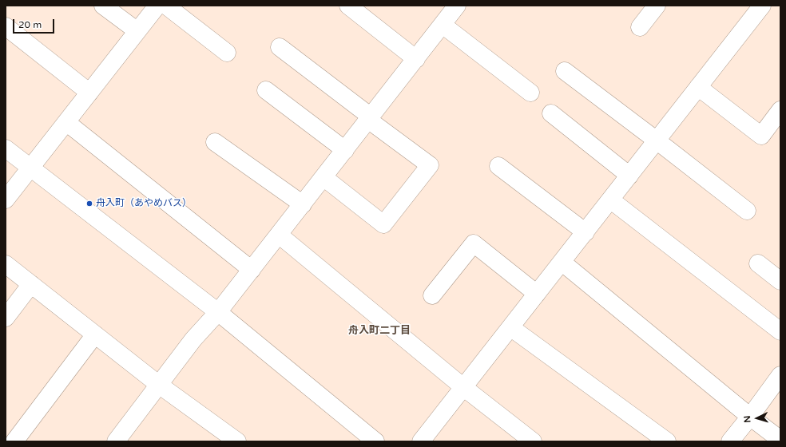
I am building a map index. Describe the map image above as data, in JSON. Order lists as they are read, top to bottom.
{
  "districts": ["舟入町二丁目"],
  "places": ["舟入町（あやめバス）"],
  "scale_bar": "20 m",
  "north": "left"
}
